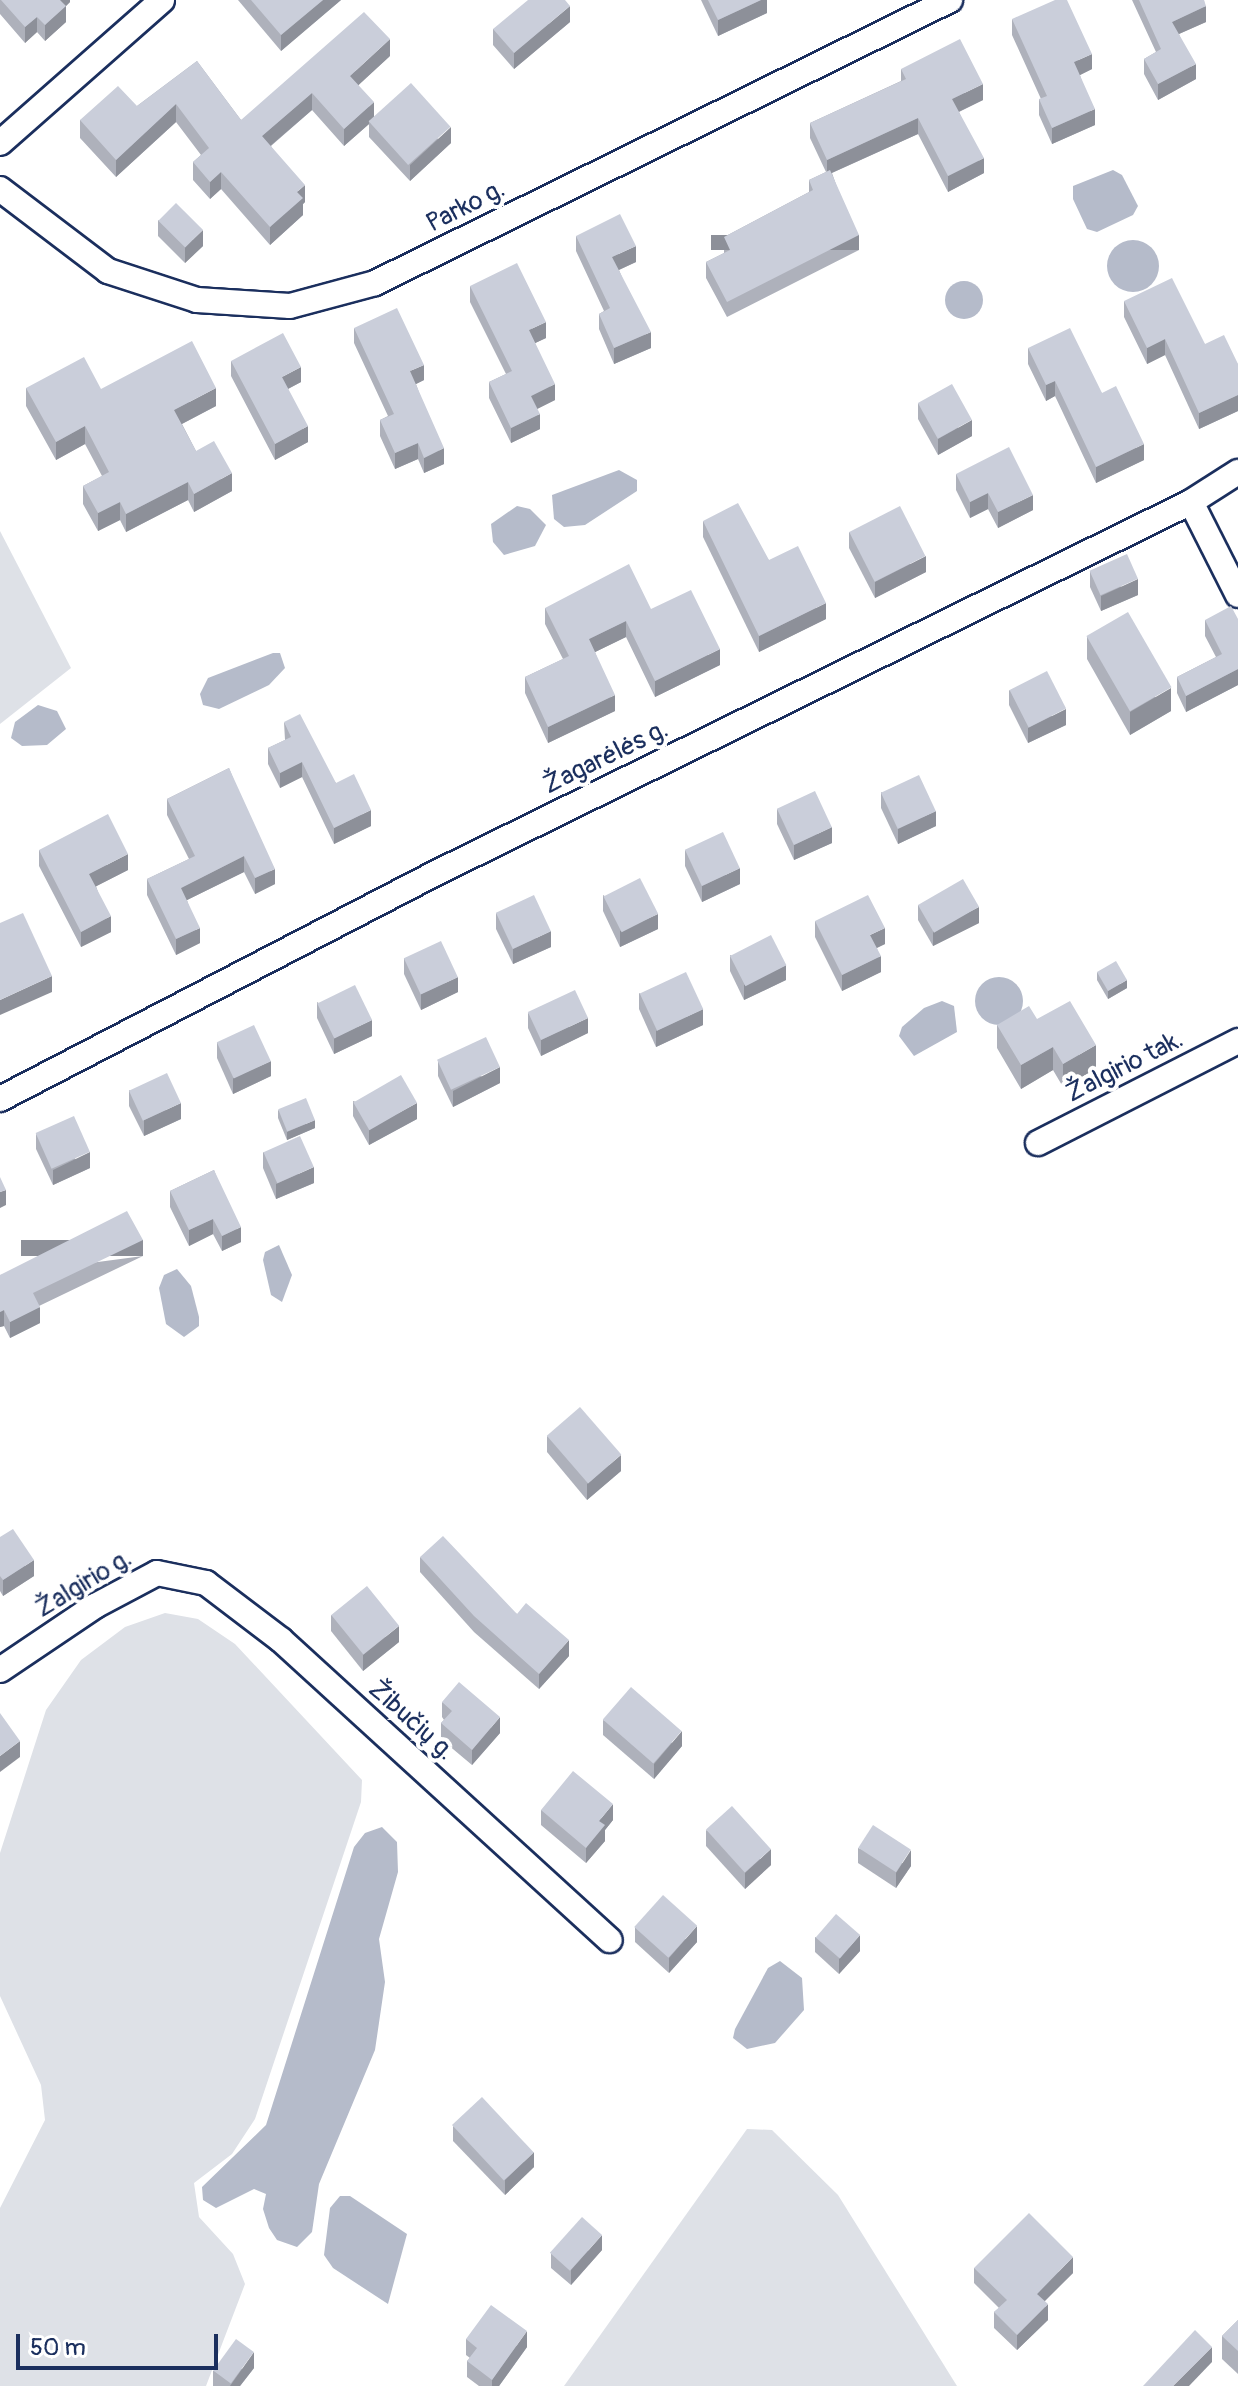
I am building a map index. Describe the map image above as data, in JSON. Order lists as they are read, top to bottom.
{
  "streets": {
    "street": [
      "Parko g.",
      "Žagarėlės g.",
      "Žalgirio tak.",
      "Žalgirio g.",
      "Žibučių g."
    ]
  },
  "crossings": [
    ["Žalgirio g.", "Žibučių g."]
  ],
  "scale_bar": "50 m"
}
